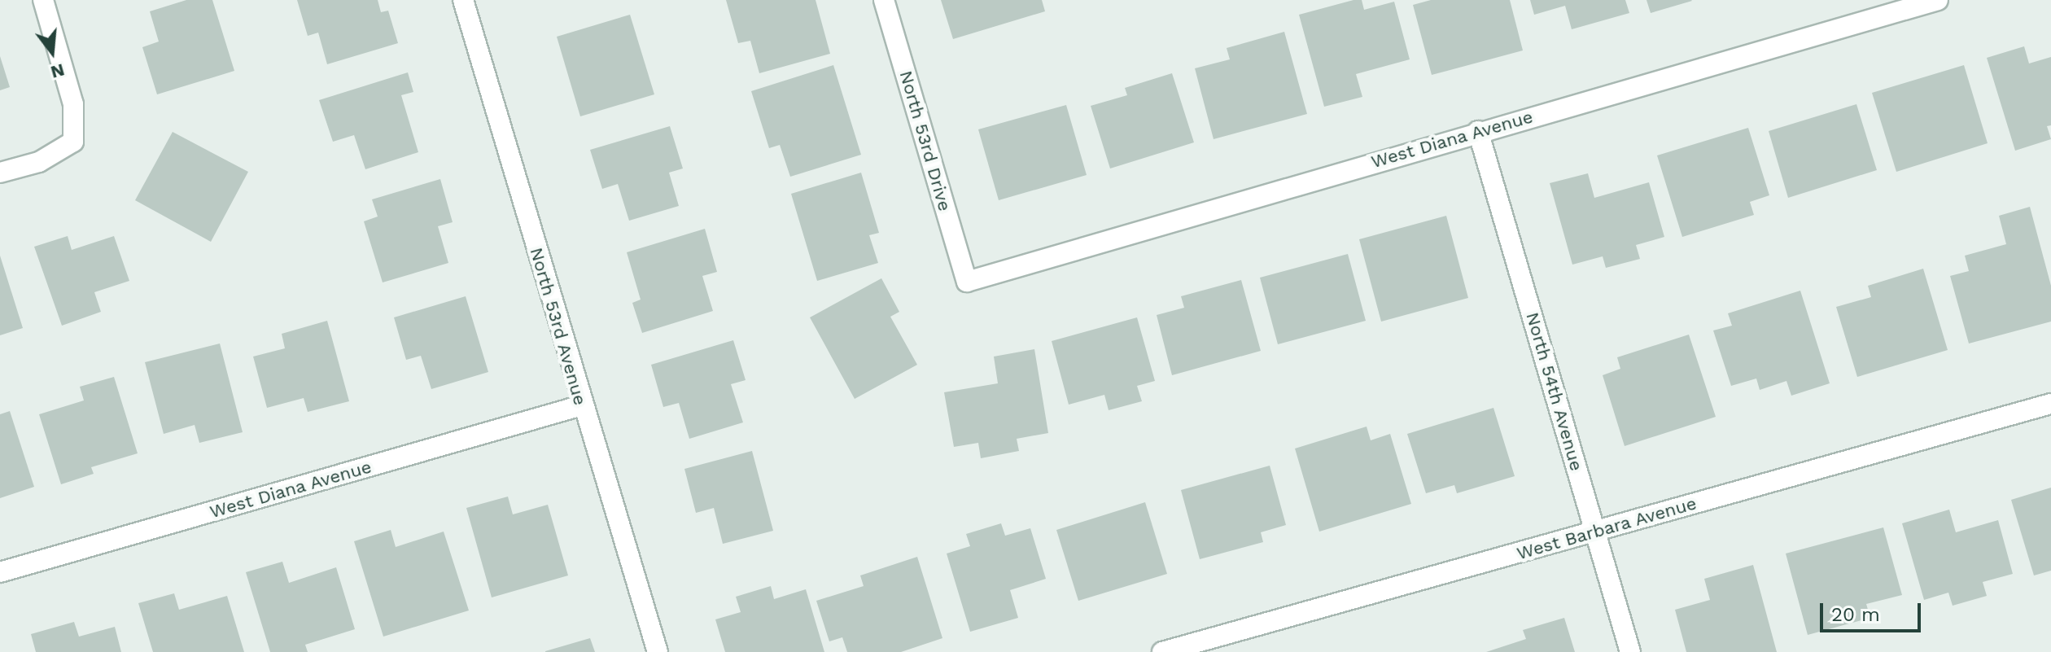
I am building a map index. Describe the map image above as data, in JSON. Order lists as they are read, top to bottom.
{
  "streets": {
    "street": [
      "West Diana Avenue",
      "North 53rd Drive",
      "North 53rd Avenue",
      "North 54th Avenue",
      "West Barbara Avenue"
    ]
  },
  "crossings": [
    ["West Diana Avenue", "North 53rd Drive"],
    ["West Diana Avenue", "North 53rd Avenue"],
    ["West Diana Avenue", "North 54th Avenue"],
    ["North 54th Avenue", "West Barbara Avenue"]
  ],
  "scale_bar": "20 m",
  "north": "bottom"
}
